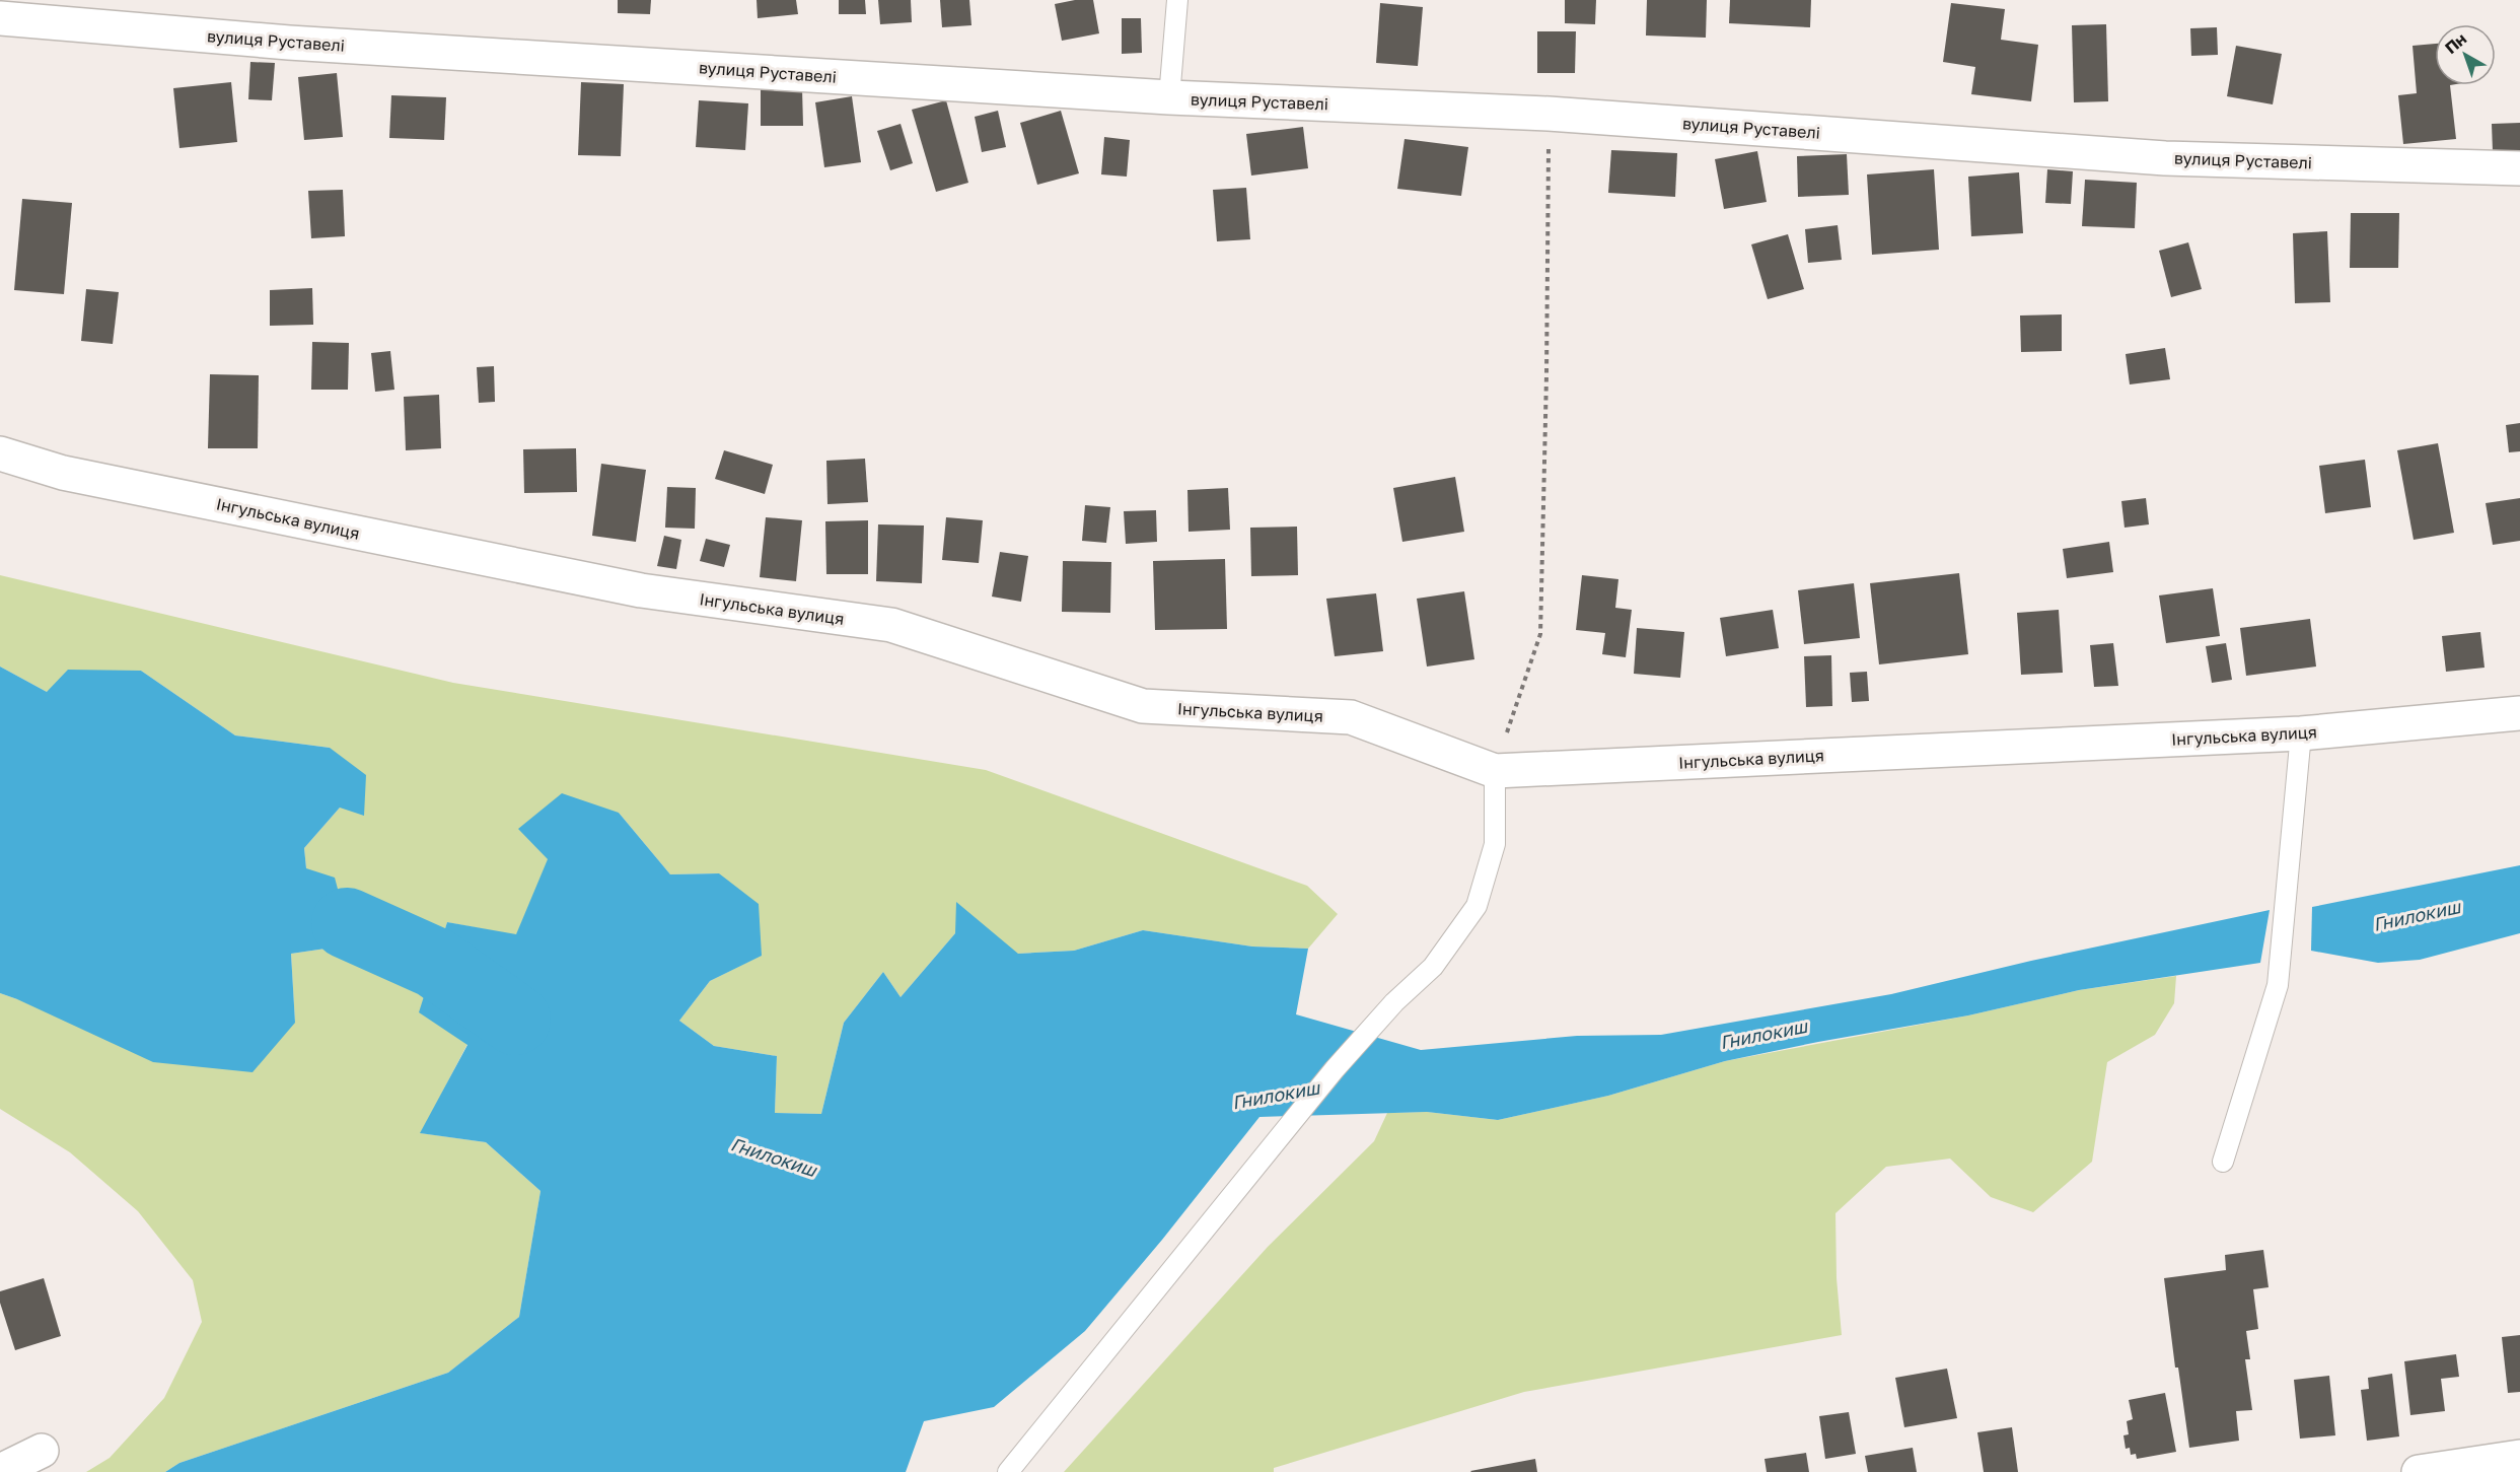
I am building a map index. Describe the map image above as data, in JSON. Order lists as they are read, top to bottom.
{
  "streets": {
    "street": ["вулиця Руставелі", "Інгульська вулиця"]
  },
  "water": ["Гнилокиш"],
  "north": "top left"
}
